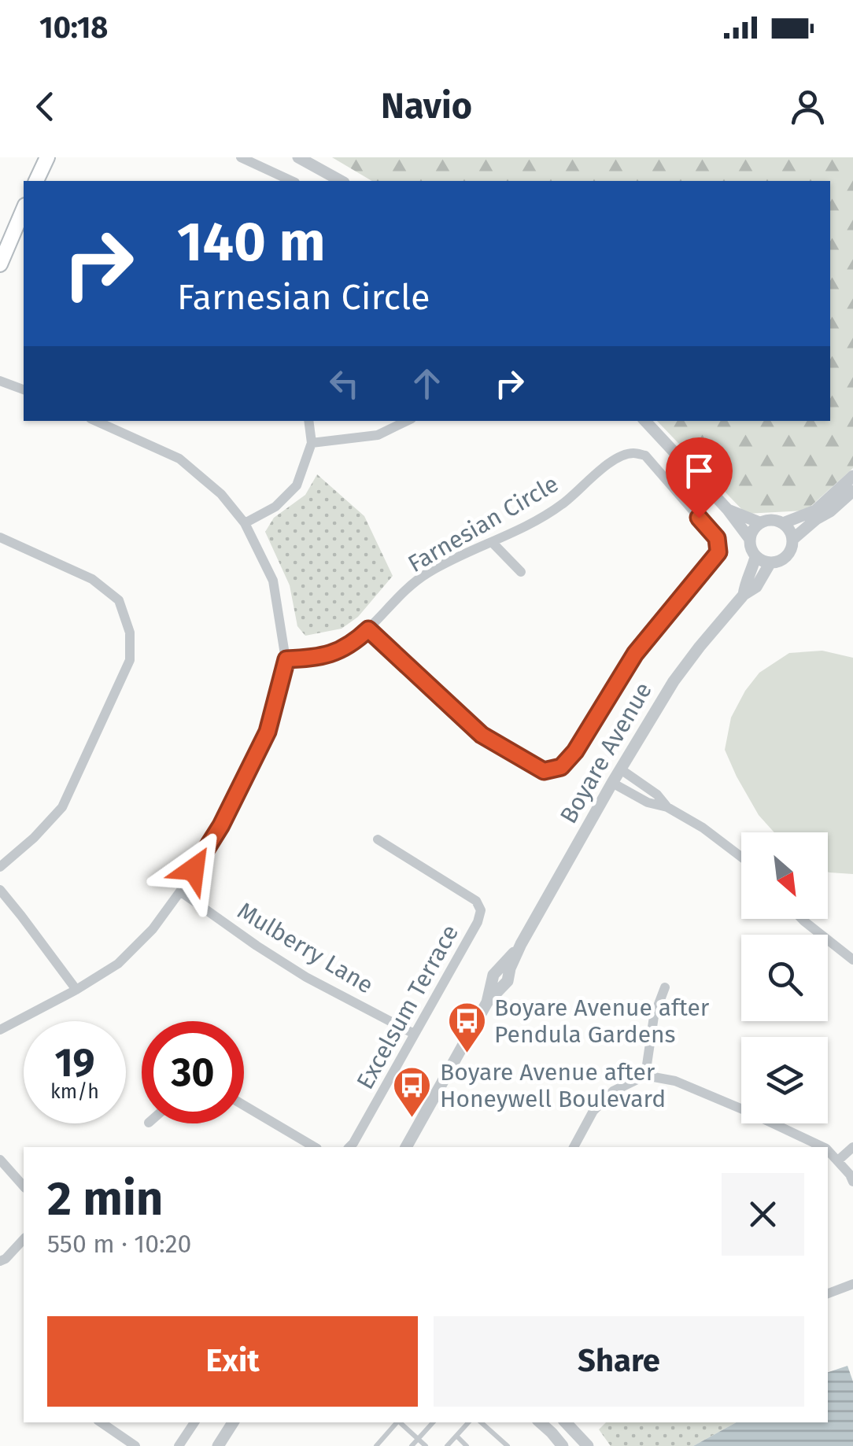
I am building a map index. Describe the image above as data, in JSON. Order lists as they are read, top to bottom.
{
  "streets": {
    "street": [
      "Farnesian Circle",
      "Boyare Avenue",
      "Mulberry Lane",
      "Excelsum Terrace"
    ]
  },
  "crossings": [
    ["Mulberry Lane", "Excelsum Terrace"]
  ],
  "places": {
    "bus stop": ["Boyare Avenue after Pendula Gardens", "Boyare Avenue after Honeywell Boulevard"]
  },
  "north": "bottom right",
  "page": {
    "status": "10:18",
    "header": "Navio",
    "turn": ["140 m", "Farnesian Circle"],
    "speed": "19 km/h",
    "limit": "30",
    "heading": ["2 min", "550 m · 10:20"],
    "buttons": ["Exit", "Share"]
  }
}
